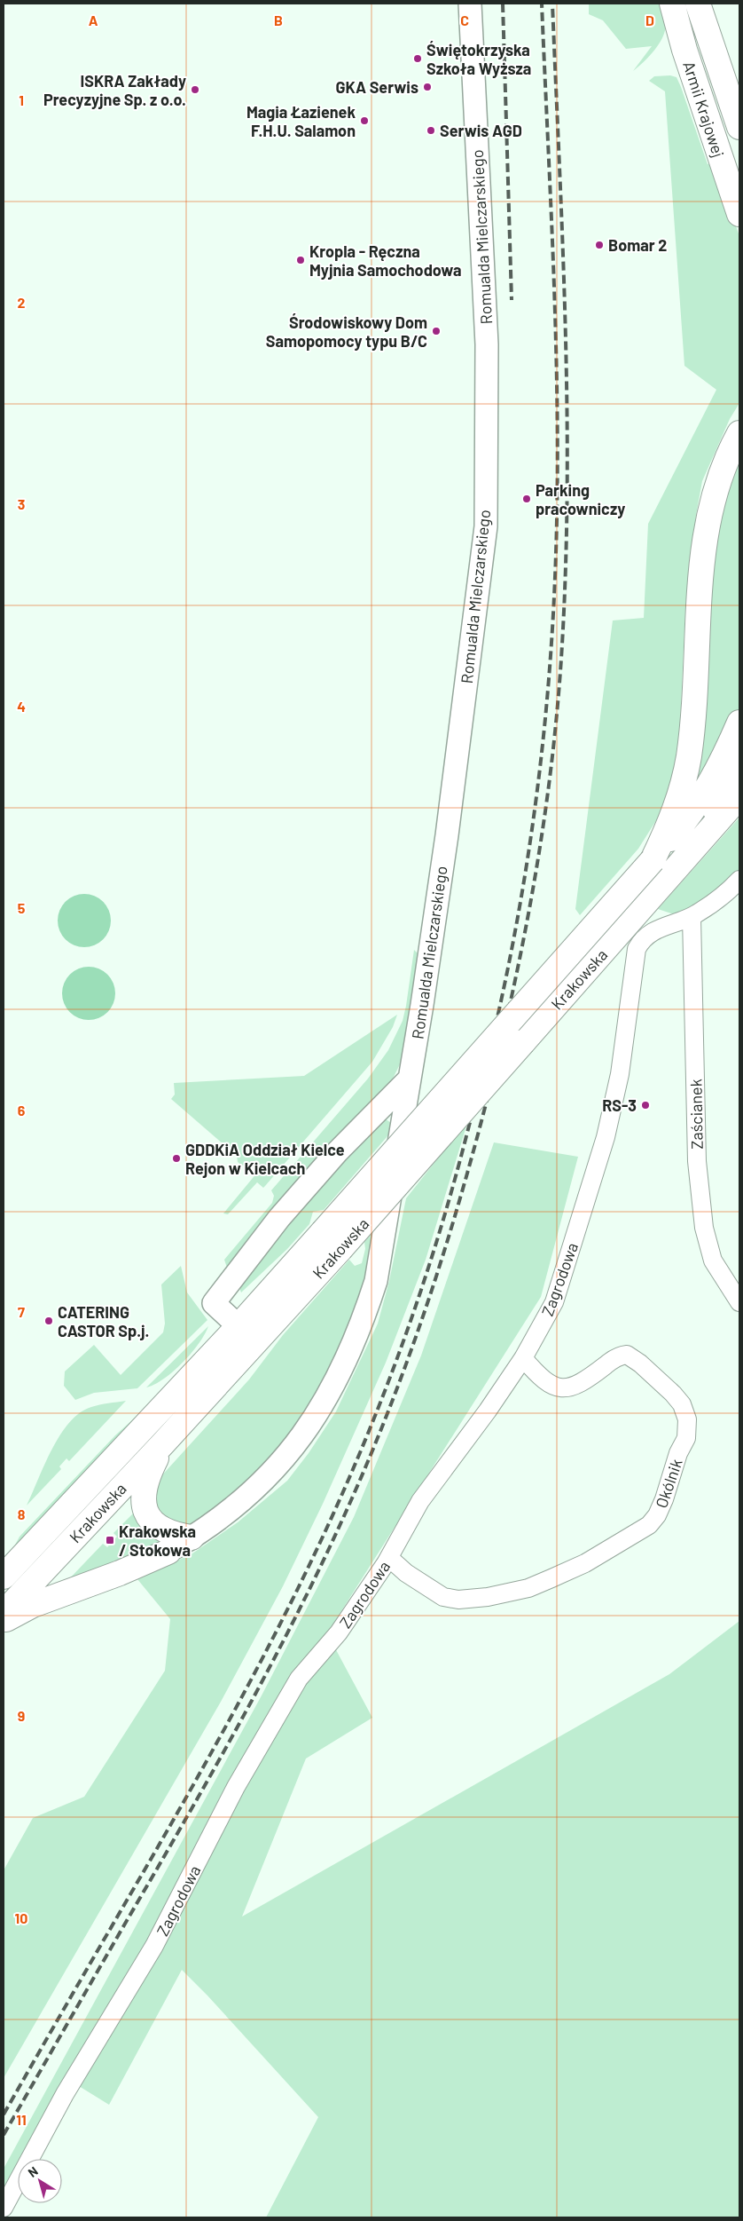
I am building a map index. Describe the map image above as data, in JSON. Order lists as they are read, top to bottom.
{
  "streets": {
    "main road": ["Armii Krajowej", "Krakowska"],
    "street": [
      "Romualda Mielczarskiego",
      "Zaścianek",
      "Zagrodowa",
      "Okólnik"
    ]
  },
  "crossings": [
    ["Zaścianek", "Zagrodowa"],
    ["Zagrodowa", "Okólnik"]
  ],
  "places": {
    "other": [
      "Świętokrzyska Szkoła Wyższa",
      "GKA Serwis",
      "ISKRA Zakłady Precyzyjne Sp. z o.o.",
      "Magia Łazienek F.H.U. Salamon",
      "Serwis AGD",
      "Bomar 2",
      "Kropla - Ręczna Myjnia Samochodowa",
      "Środowiskowy Dom Samopomocy typu B/C",
      "Parking pracowniczy",
      "RS-3",
      "GDDKiA Oddział Kielce Rejon w Kielcach",
      "CATERING CASTOR Sp.j."
    ],
    "transit": ["Krakowska / Stokowa"]
  },
  "north": "top left",
  "grid": {
    "columns": [
      "A",
      "B",
      "C",
      "D"
    ],
    "rows": [
      "1",
      "2",
      "3",
      "4",
      "5",
      "6",
      "7",
      "8",
      "9",
      "10",
      "11"
    ]
  }
}
